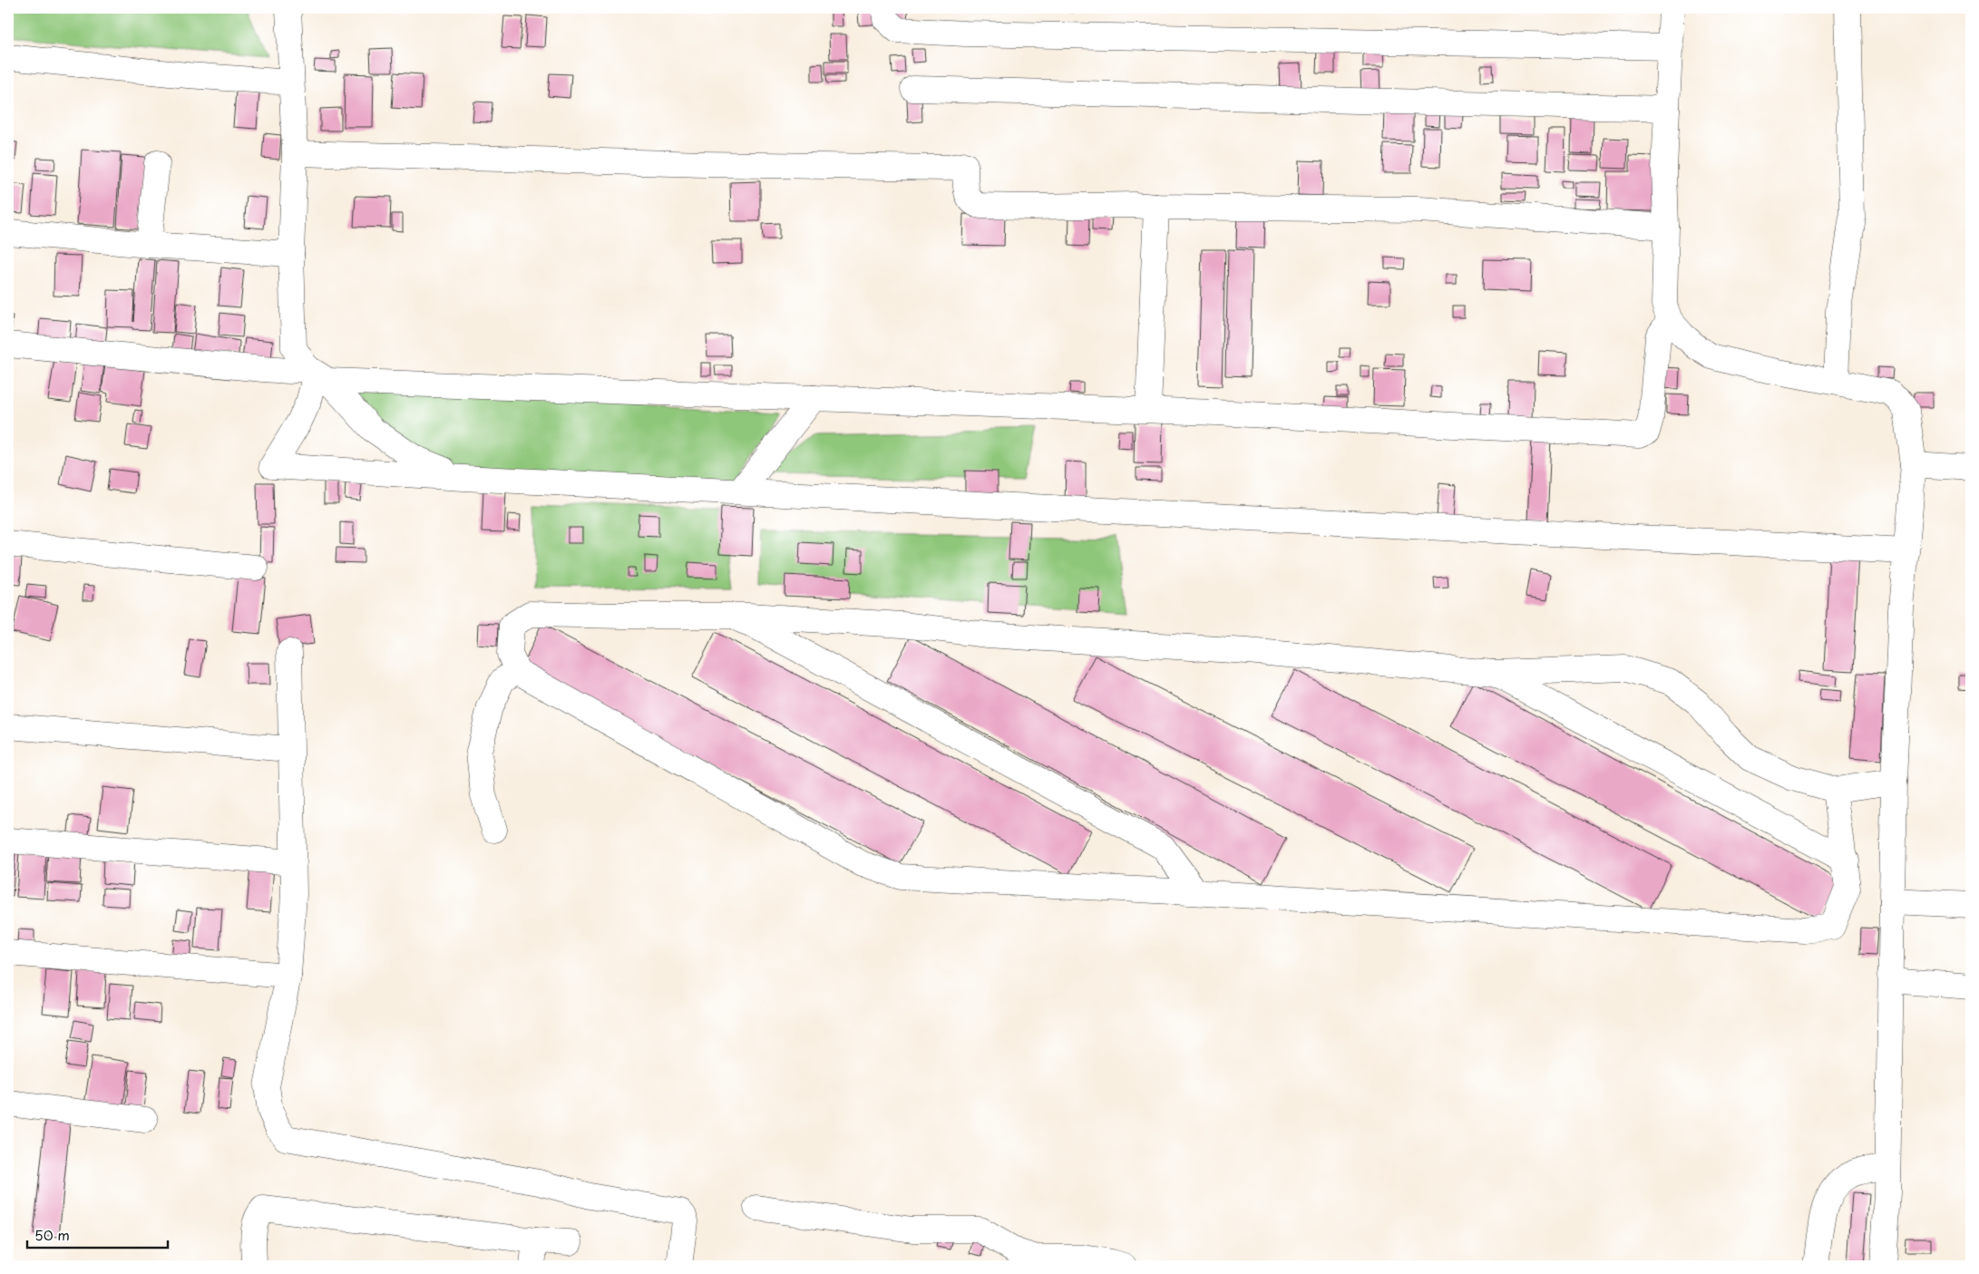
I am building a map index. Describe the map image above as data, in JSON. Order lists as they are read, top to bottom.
{
  "scale_bar": "50 m"
}
